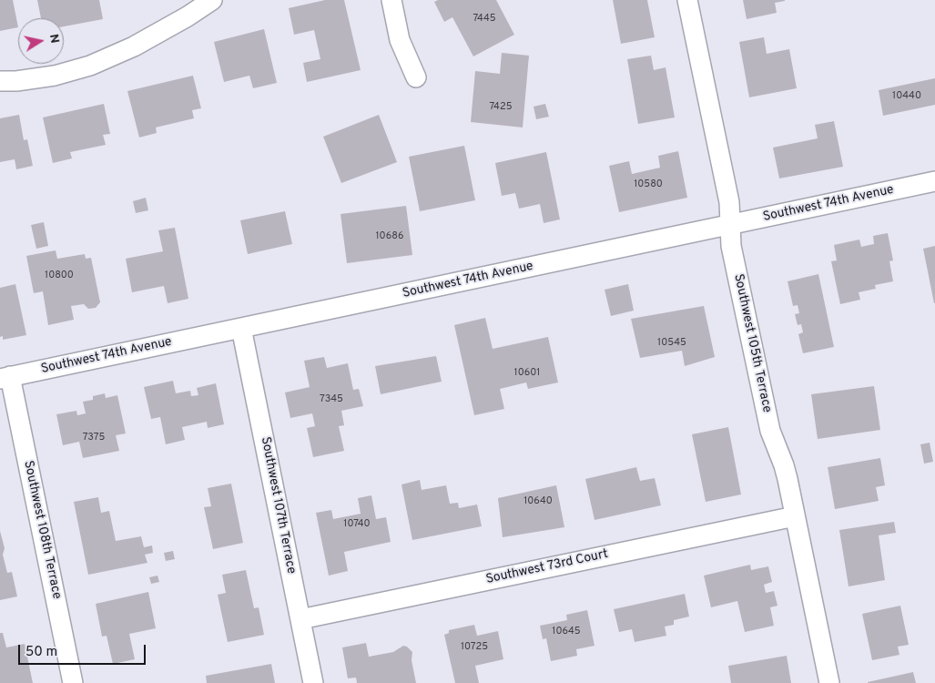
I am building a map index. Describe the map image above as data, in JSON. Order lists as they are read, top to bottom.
{
  "streets": {
    "street": [
      "Southwest 74th Avenue",
      "Southwest 105th Terrace",
      "Southwest 107th Terrace",
      "Southwest 108th Terrace",
      "Southwest 73rd Court"
    ]
  },
  "crossings": [
    ["Southwest 74th Avenue", "Southwest 105th Terrace"],
    ["Southwest 74th Avenue", "Southwest 107th Terrace"],
    ["Southwest 74th Avenue", "Southwest 108th Terrace"],
    ["Southwest 105th Terrace", "Southwest 73rd Court"],
    ["Southwest 107th Terrace", "Southwest 73rd Court"]
  ],
  "house_numbers": [
    "7445",
    "10440",
    "7425",
    "10580",
    "10686",
    "10800",
    "10545",
    "10601",
    "7345",
    "7375",
    "10640",
    "10740",
    "10645",
    "10725"
  ],
  "scale_bar": "50 m",
  "north": "right"
}
